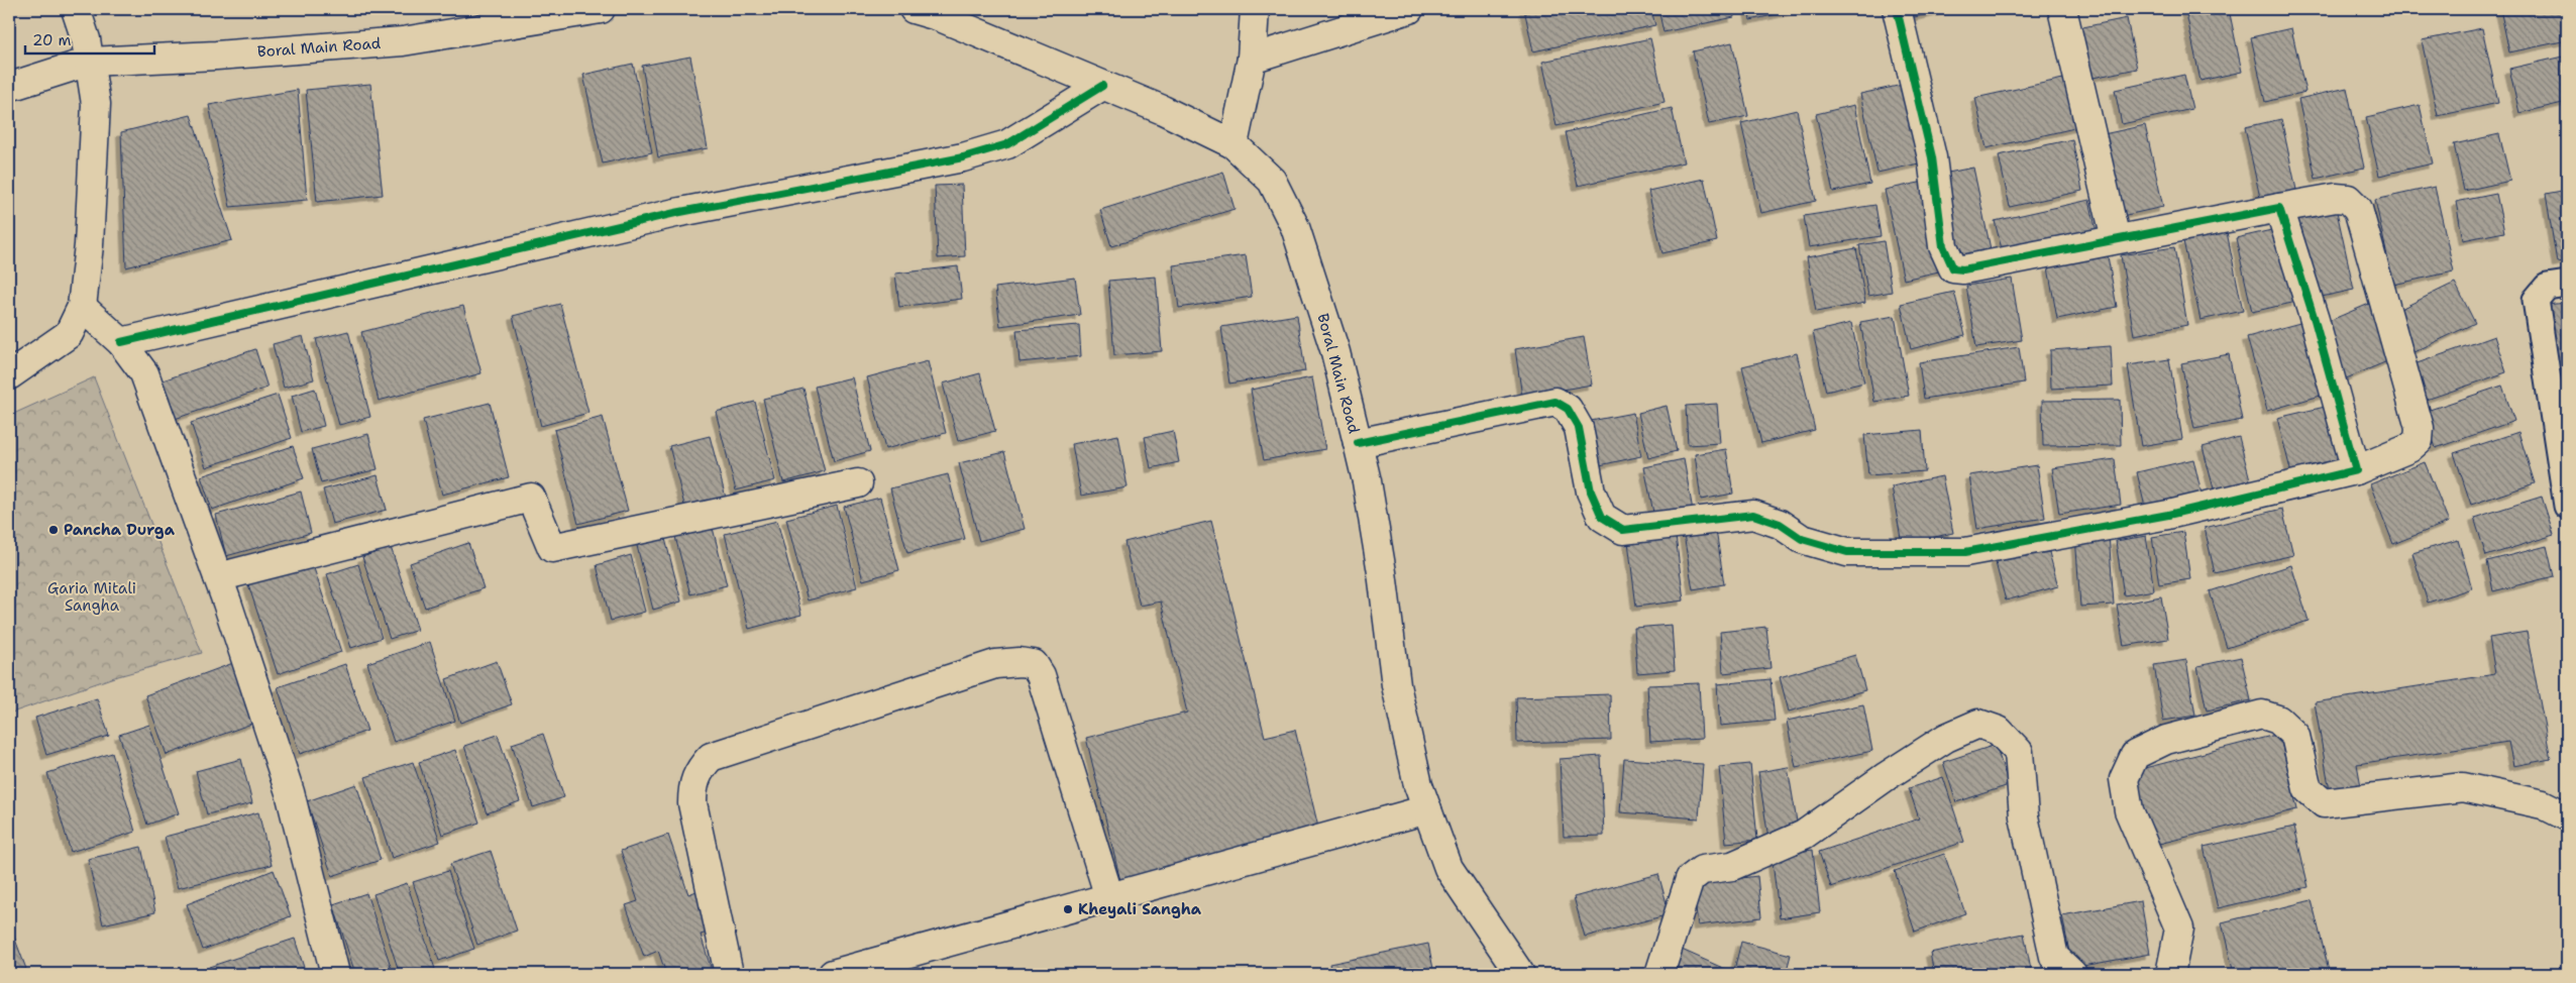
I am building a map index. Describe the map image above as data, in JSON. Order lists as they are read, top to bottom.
{
  "streets": {
    "street": ["Boral Main Road"]
  },
  "parks": ["Garia Mitali Sangha"],
  "places": ["Pancha Durga", "Kheyali Sangha"],
  "scale_bar": "20 m"
}
